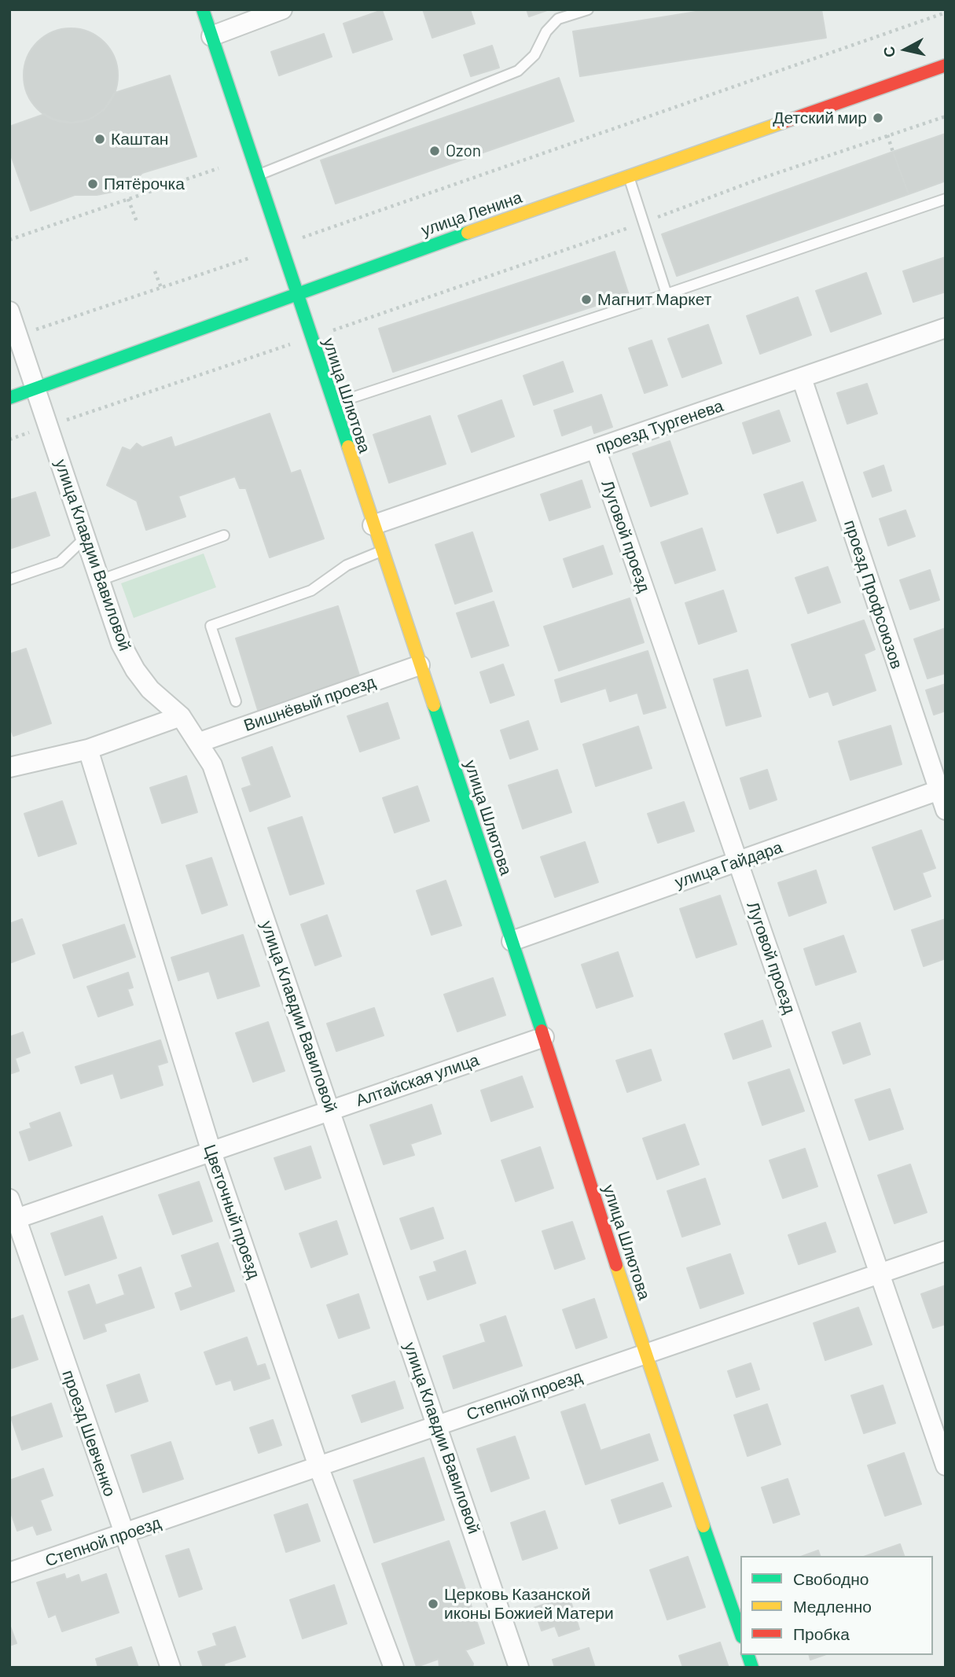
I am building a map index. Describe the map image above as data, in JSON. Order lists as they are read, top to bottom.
{
  "streets": {
    "main road": ["улица Ленина", "улица Шлютова"],
    "street": [
      "проезд Тургенева",
      "Луговой проезд",
      "улица Клавдии Вавиловой",
      "проезд Профсоюзов",
      "Вишнёвый проезд",
      "улица Гайдара",
      "Алтайская улица",
      "Цветочный проезд",
      "Степной проезд",
      "проезд Шевченко"
    ]
  },
  "crossings": [
    ["улица Ленина", "улица Шлютова"],
    ["улица Ленина", "улица Клавдии Вавиловой"],
    ["улица Шлютова", "проезд Тургенева"],
    ["улица Шлютова", "Вишнёвый проезд"],
    ["улица Шлютова", "улица Гайдара"],
    ["улица Шлютова", "Алтайская улица"],
    ["улица Шлютова", "Степной проезд"],
    ["проезд Тургенева", "Луговой проезд"],
    ["проезд Тургенева", "проезд Профсоюзов"],
    ["Луговой проезд", "улица Гайдара"],
    ["Луговой проезд", "Степной проезд"],
    ["улица Клавдии Вавиловой", "Вишнёвый проезд"],
    ["улица Клавдии Вавиловой", "Алтайская улица"],
    ["улица Клавдии Вавиловой", "Степной проезд"],
    ["проезд Профсоюзов", "улица Гайдара"],
    ["Алтайская улица", "Цветочный проезд"],
    ["Алтайская улица", "проезд Шевченко"],
    ["Цветочный проезд", "Степной проезд"],
    ["Степной проезд", "проезд Шевченко"]
  ],
  "places": [
    "Детский мир",
    "Каштан",
    "Ozon",
    "Пятёрочка",
    "Магнит Маркет",
    "Церковь Казанской иконы Божией Матери"
  ],
  "legend": ["Свободно", "Медленно", "Пробка"],
  "north": "left"
}
